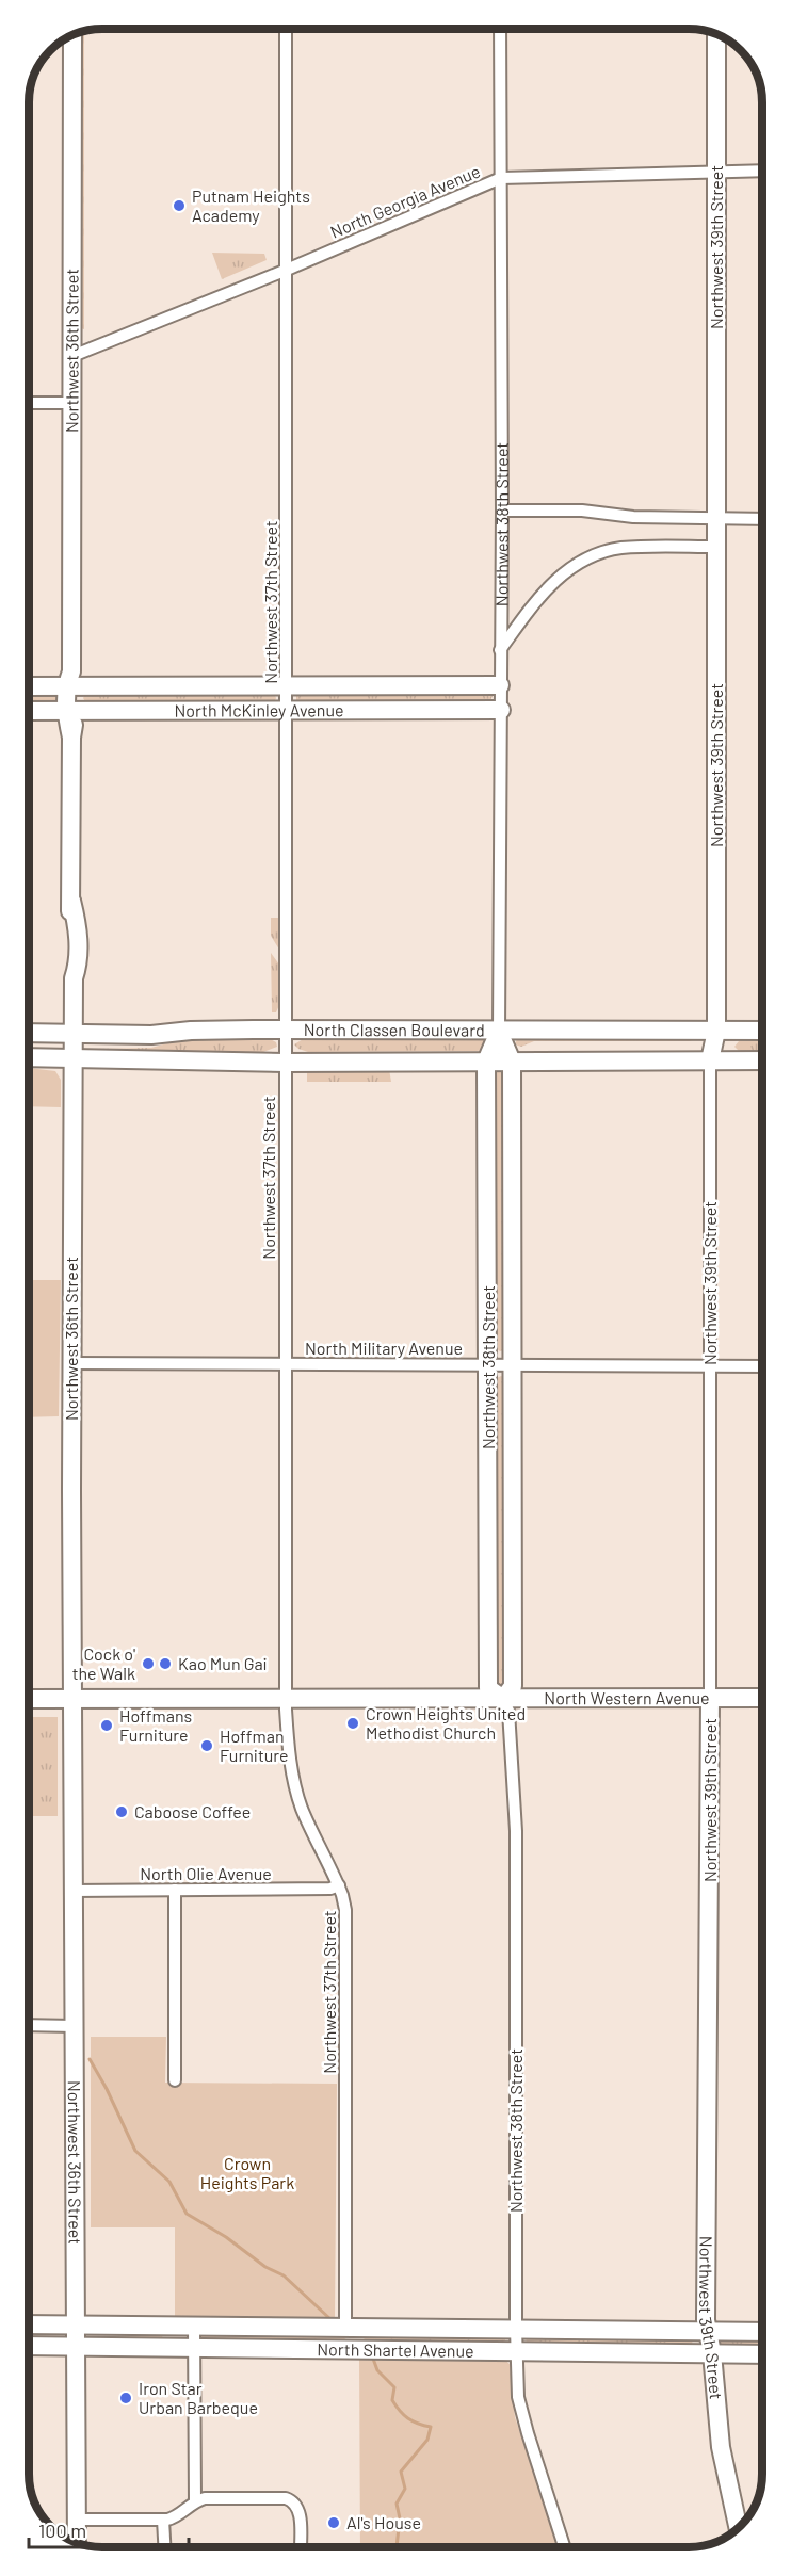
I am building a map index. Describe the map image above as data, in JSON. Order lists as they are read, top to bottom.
{
  "streets": {
    "street": [
      "North Georgia Avenue",
      "Northwest 39th Street",
      "Northwest 36th Street",
      "Northwest 38th Street",
      "Northwest 37th Street",
      "North McKinley Avenue",
      "North Classen Boulevard",
      "North Military Avenue",
      "North Western Avenue",
      "North Olie Avenue",
      "North Shartel Avenue"
    ]
  },
  "crossings": [
    ["North Georgia Avenue", "Northwest 39th Street"],
    ["North Georgia Avenue", "Northwest 36th Street"],
    ["North Georgia Avenue", "Northwest 38th Street"],
    ["North Georgia Avenue", "Northwest 37th Street"],
    ["Northwest 39th Street", "North Classen Boulevard"],
    ["Northwest 39th Street", "North Military Avenue"],
    ["Northwest 39th Street", "North Western Avenue"],
    ["Northwest 39th Street", "North Shartel Avenue"],
    ["Northwest 36th Street", "North McKinley Avenue"],
    ["Northwest 36th Street", "North Classen Boulevard"],
    ["Northwest 36th Street", "North Military Avenue"],
    ["Northwest 36th Street", "North Western Avenue"],
    ["Northwest 36th Street", "North Olie Avenue"],
    ["Northwest 36th Street", "North Shartel Avenue"],
    ["Northwest 38th Street", "North McKinley Avenue"],
    ["Northwest 38th Street", "North Classen Boulevard"],
    ["Northwest 38th Street", "North Military Avenue"],
    ["Northwest 38th Street", "North Western Avenue"],
    ["Northwest 38th Street", "North Shartel Avenue"],
    ["Northwest 37th Street", "North McKinley Avenue"],
    ["Northwest 37th Street", "North Classen Boulevard"],
    ["Northwest 37th Street", "North Military Avenue"],
    ["Northwest 37th Street", "North Western Avenue"],
    ["Northwest 37th Street", "North Olie Avenue"],
    ["Northwest 37th Street", "North Shartel Avenue"]
  ],
  "parks": ["Crown Heights Park"],
  "places": [
    "Putnam Heights Academy",
    "Cock o' the Walk",
    "Kao Mun Gai",
    "Crown Heights United Methodist Church",
    "Hoffmans Furniture",
    "Hoffman Furniture",
    "Caboose Coffee",
    "Iron Star Urban Barbeque",
    "Al's House"
  ],
  "scale_bar": "100 m"
}
